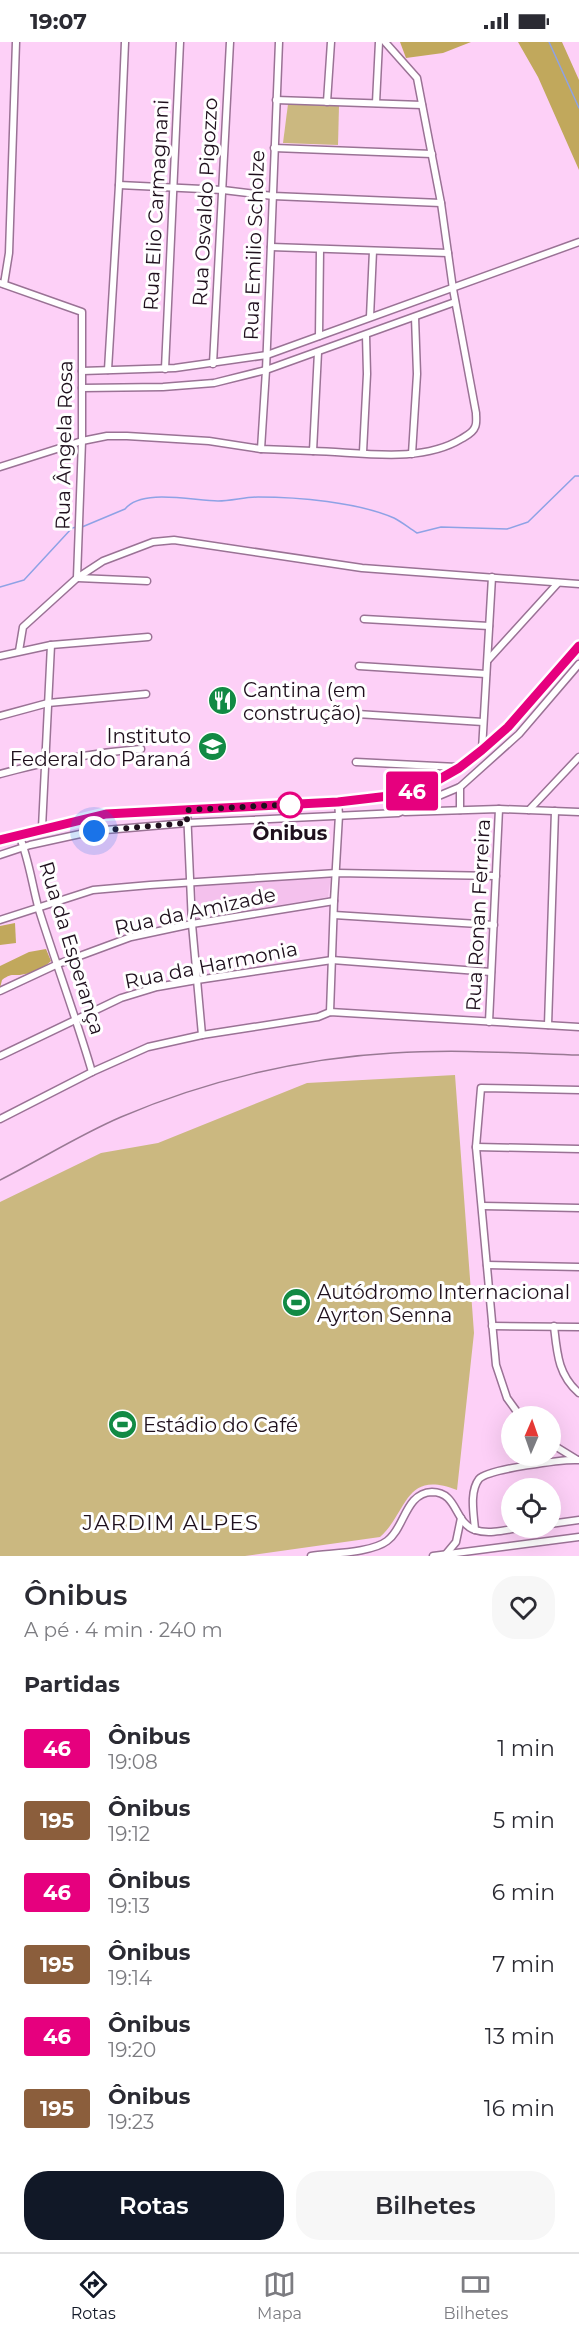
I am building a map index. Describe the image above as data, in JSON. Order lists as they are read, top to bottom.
{
  "streets": {
    "street": [
      "Rua Osvaldo Pigozzo",
      "Rua Elio Carmagnani",
      "Rua Emilio Scholze",
      "Rua Ângela Rosa",
      "Rua da Amizade",
      "Rua Ronan Ferreira",
      "Rua da Esperança",
      "Rua da Harmonia"
    ]
  },
  "crossings": [
    ["Rua da Amizade", "Rua da Esperança"],
    ["Rua Ronan Ferreira", "Rua da Harmonia"],
    ["Rua da Esperança", "Rua da Harmonia"]
  ],
  "districts": ["JARDIM ALPES"],
  "places": {
    "restaurant": ["Cantina (em construção)"],
    "school or university": ["Instituto Federal do Paraná"],
    "other": ["Ônibus"],
    "sports": ["Autódromo Internacional Ayrton Senna", "Estádio do Café"]
  },
  "lines": ["bus line 46"],
  "north": "top",
  "page": {
    "status": "19:07",
    "on_map": "46",
    "heading": [
      ["Ônibus", "A pé · 4 min · 240 m"],
      "Partidas"
    ],
    "list": [
      {
        "mark": "46",
        "name": "Ônibus",
        "note": "19:08",
        "value": "1 min"
      },
      {
        "mark": "195",
        "name": "Ônibus",
        "note": "19:12",
        "value": "5 min"
      },
      {
        "mark": "46",
        "name": "Ônibus",
        "note": "19:13",
        "value": "6 min"
      },
      {
        "mark": "195",
        "name": "Ônibus",
        "note": "19:14",
        "value": "7 min"
      },
      {
        "mark": "46",
        "name": "Ônibus",
        "note": "19:20",
        "value": "13 min"
      },
      {
        "mark": "195",
        "name": "Ônibus",
        "note": "19:23",
        "value": "16 min"
      }
    ],
    "buttons": ["Rotas", "Bilhetes"],
    "tabs": ["Rotas", "Mapa", "Bilhetes"]
  }
}
